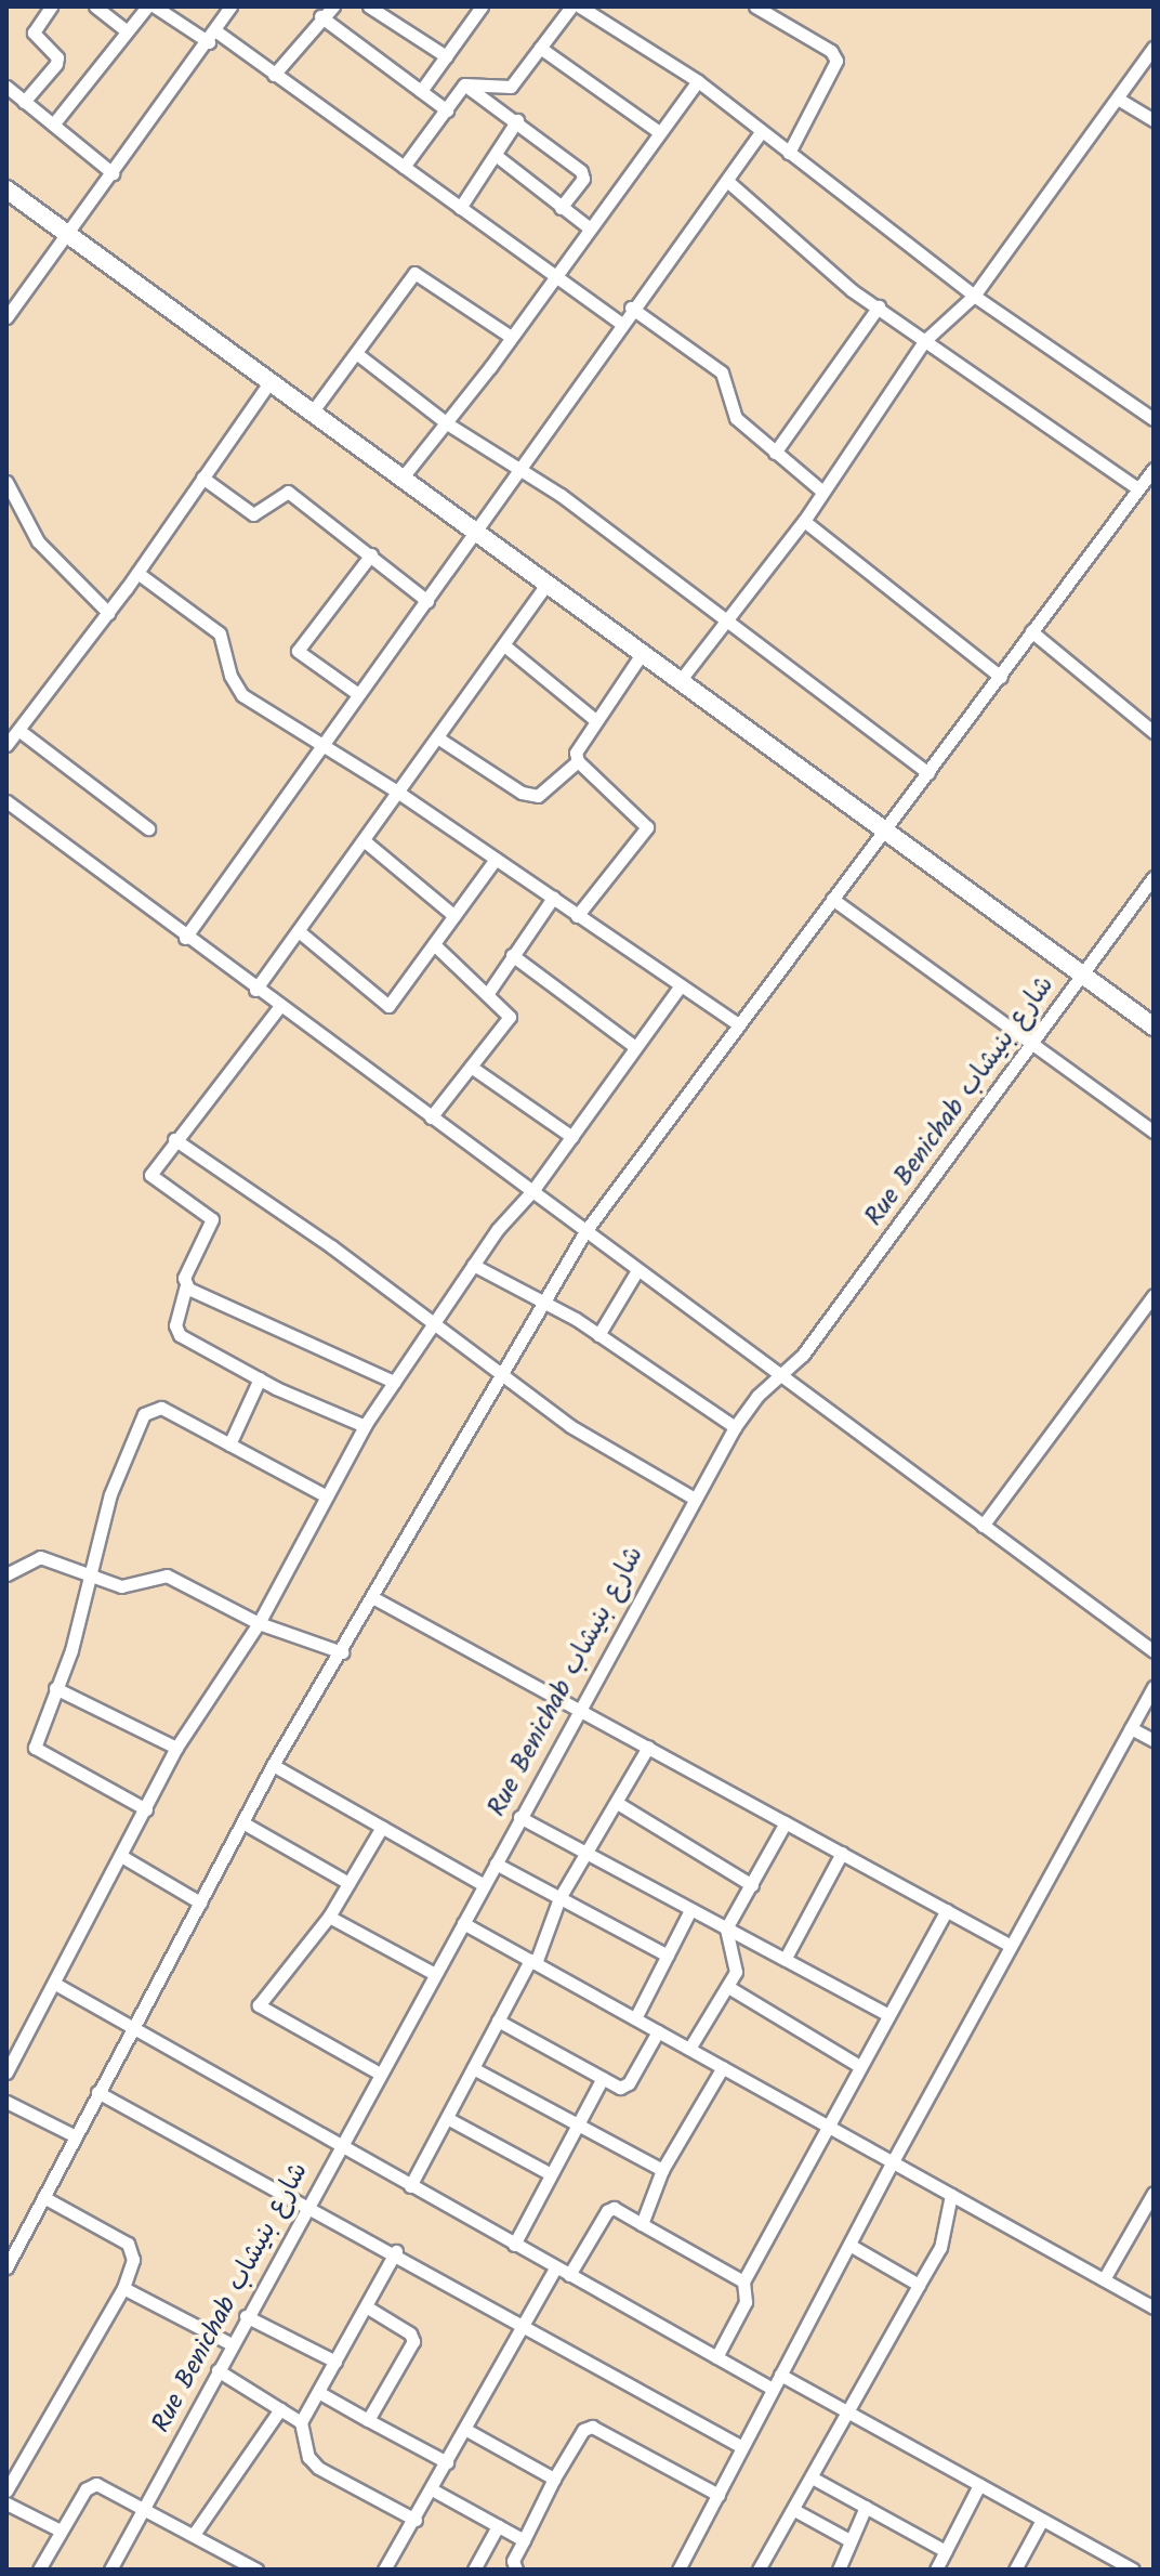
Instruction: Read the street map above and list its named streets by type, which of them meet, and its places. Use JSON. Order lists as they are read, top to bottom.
{
  "streets": {
    "street": ["Rue Benichab شارع بنيشاب"]
  }
}
